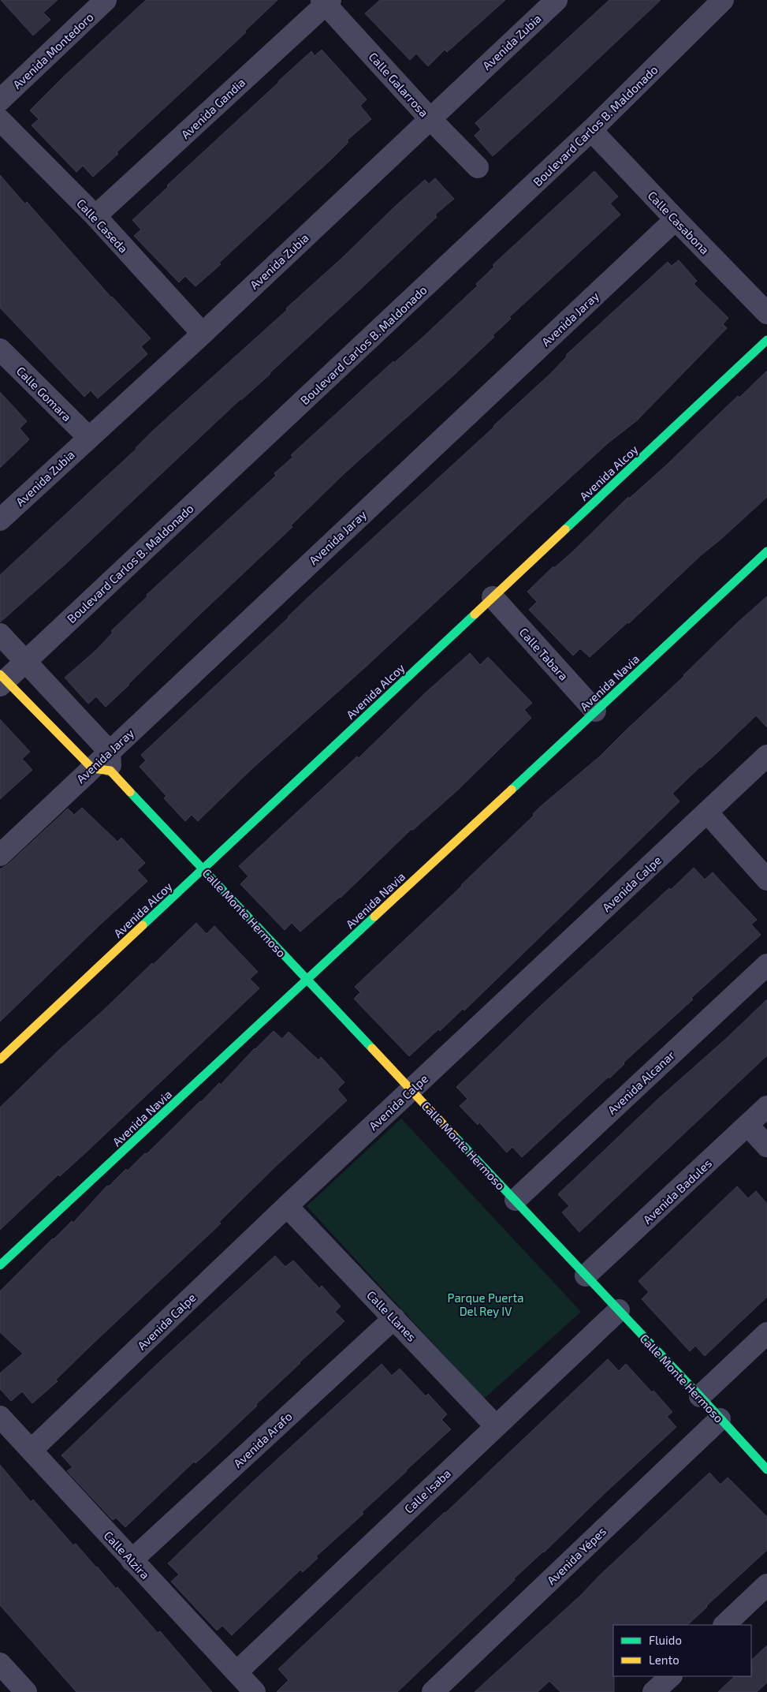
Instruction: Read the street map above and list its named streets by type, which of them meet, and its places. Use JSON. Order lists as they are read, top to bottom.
{
  "streets": {
    "street": [
      "Avenida Zubia",
      "Avenida Montedoro",
      "Calle Galarrosa",
      "Avenida Gandia",
      "Boulevard Carlos B. Maldonado",
      "Calle Casabona",
      "Calle Caseda",
      "Avenida Jaray",
      "Calle Gomara",
      "Avenida Alcoy",
      "Calle Tabara",
      "Avenida Navia",
      "Avenida Calpe",
      "Calle Monte Hermoso",
      "Avenida Alcanar",
      "Avenida Badules",
      "Calle Llanes",
      "Avenida Arafo",
      "Calle Isaba",
      "Calle Alzira",
      "Avenida Yépes"
    ]
  },
  "crossings": [
    ["Avenida Zubia", "Calle Galarrosa"],
    ["Avenida Zubia", "Calle Caseda"],
    ["Avenida Zubia", "Calle Gomara"],
    ["Calle Galarrosa", "Avenida Gandia"],
    ["Avenida Gandia", "Calle Caseda"],
    ["Boulevard Carlos B. Maldonado", "Calle Casabona"],
    ["Boulevard Carlos B. Maldonado", "Calle Monte Hermoso"],
    ["Calle Casabona", "Avenida Jaray"],
    ["Avenida Jaray", "Calle Monte Hermoso"],
    ["Avenida Alcoy", "Calle Tabara"],
    ["Avenida Alcoy", "Calle Monte Hermoso"],
    ["Calle Tabara", "Avenida Navia"],
    ["Avenida Navia", "Calle Monte Hermoso"],
    ["Avenida Calpe", "Calle Monte Hermoso"],
    ["Avenida Calpe", "Calle Llanes"],
    ["Avenida Calpe", "Calle Alzira"],
    ["Calle Monte Hermoso", "Avenida Alcanar"],
    ["Calle Monte Hermoso", "Avenida Badules"],
    ["Calle Monte Hermoso", "Calle Isaba"],
    ["Calle Monte Hermoso", "Avenida Yépes"],
    ["Calle Llanes", "Avenida Arafo"],
    ["Calle Llanes", "Calle Isaba"],
    ["Avenida Arafo", "Calle Alzira"],
    ["Calle Isaba", "Calle Alzira"]
  ],
  "parks": ["Parque Puerta Del Rey IV"],
  "legend": ["Fluido", "Lento"]
}
